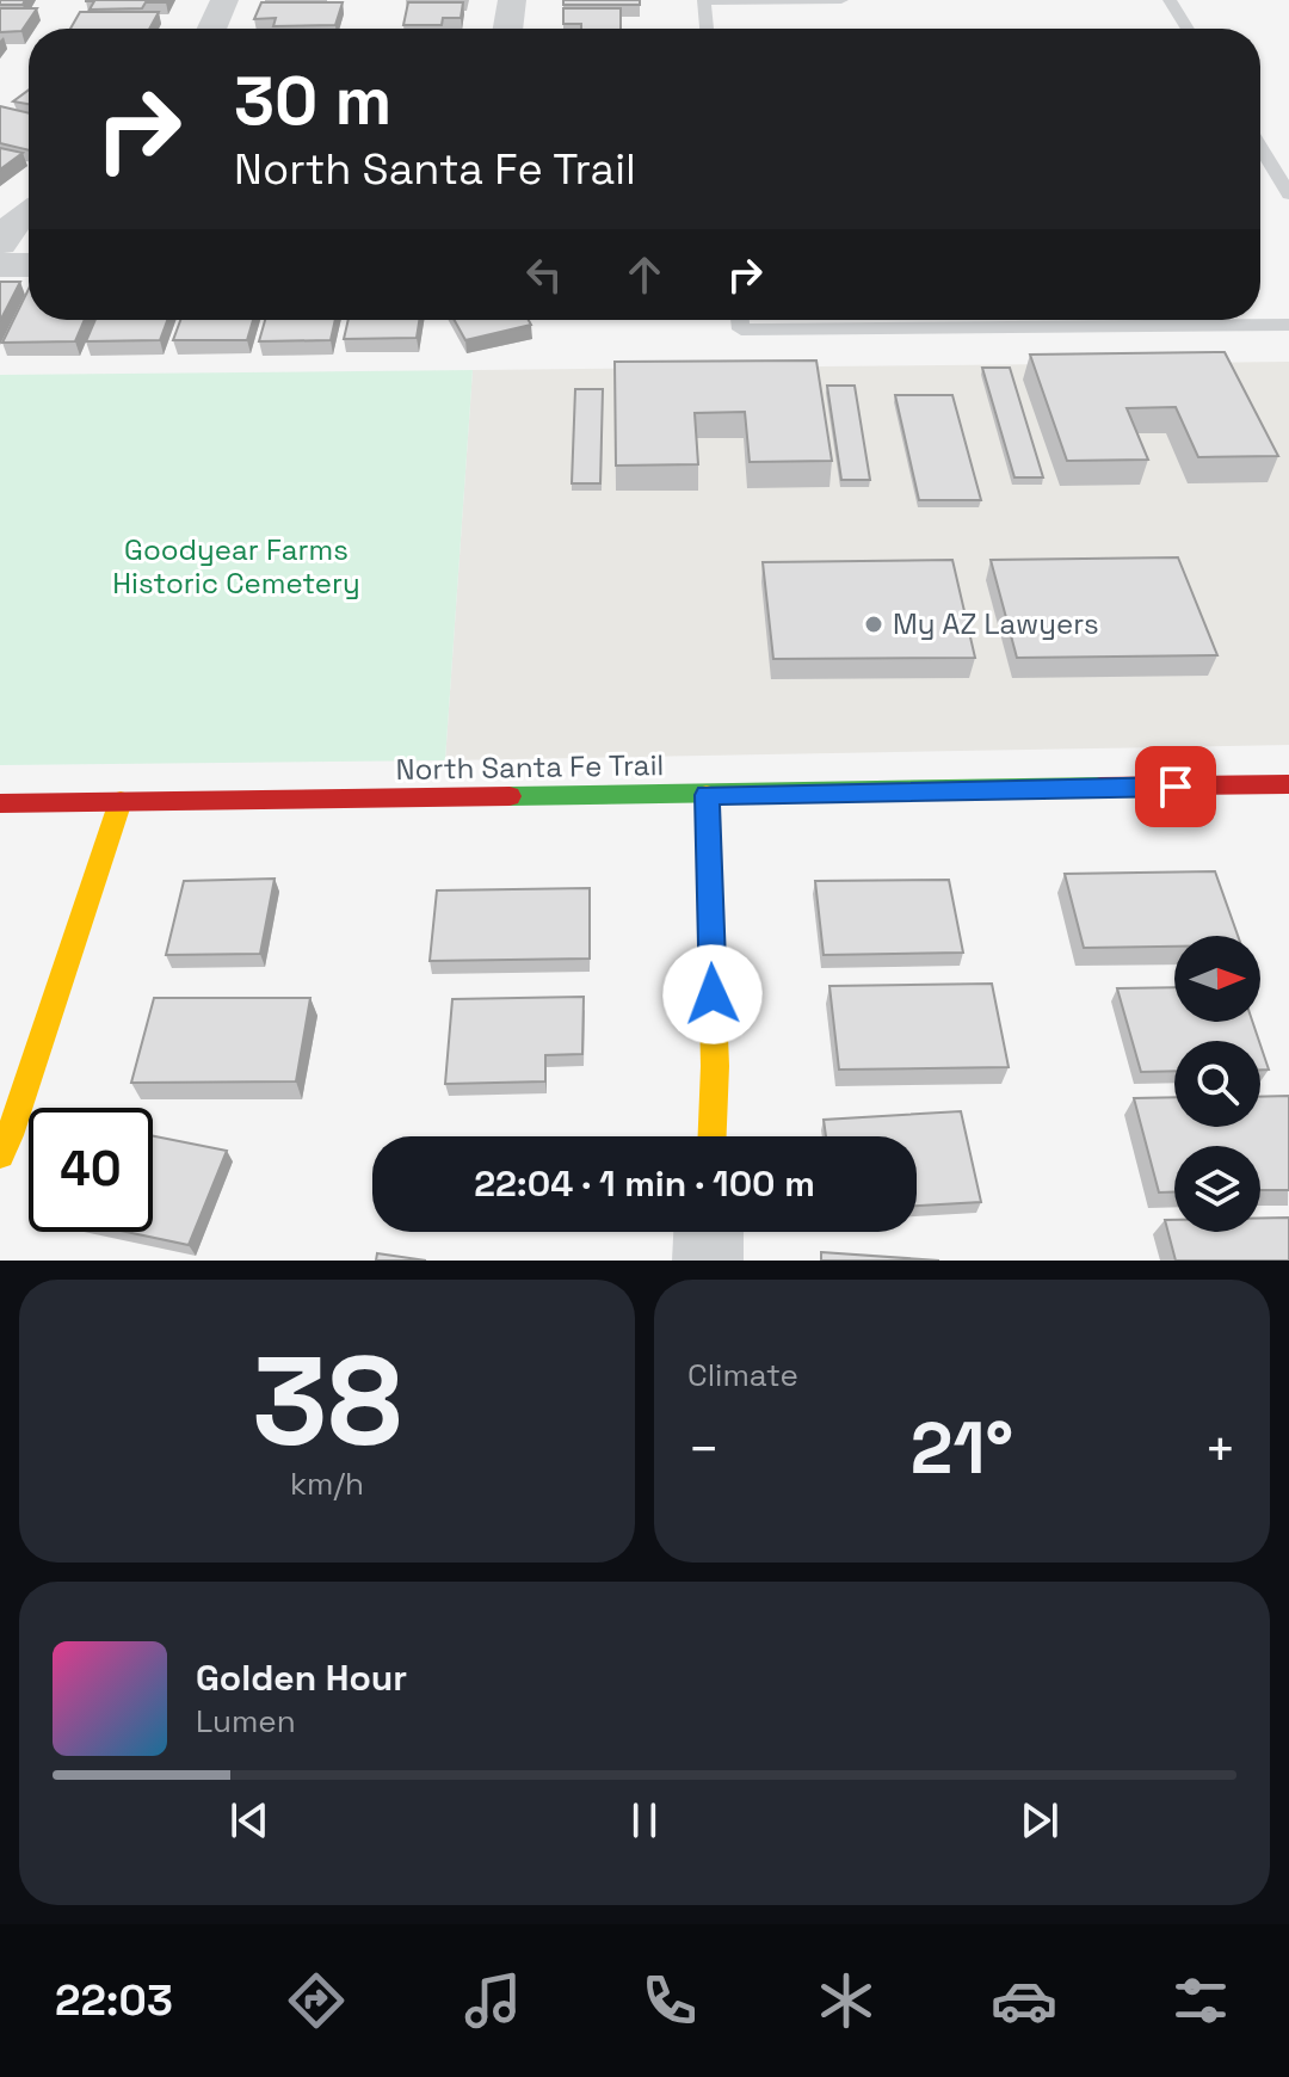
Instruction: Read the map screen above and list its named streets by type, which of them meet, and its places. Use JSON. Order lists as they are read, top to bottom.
{
  "streets": {
    "street": ["North Santa Fe Trail"]
  },
  "parks": ["Goodyear Farms Historic Cemetery"],
  "places": ["My AZ Lawyers"],
  "north": "right",
  "page": {
    "turn": ["30 m", "North Santa Fe Trail"],
    "limit": "40",
    "trip": "22:04 · 1 min · 100 m",
    "tile": [
      ["38", "km/h"],
      "Climate"
    ],
    "heat": ["−", "21°", "+"],
    "song": ["Golden Hour", "Lumen"],
    "tabs": "22:03"
  }
}
